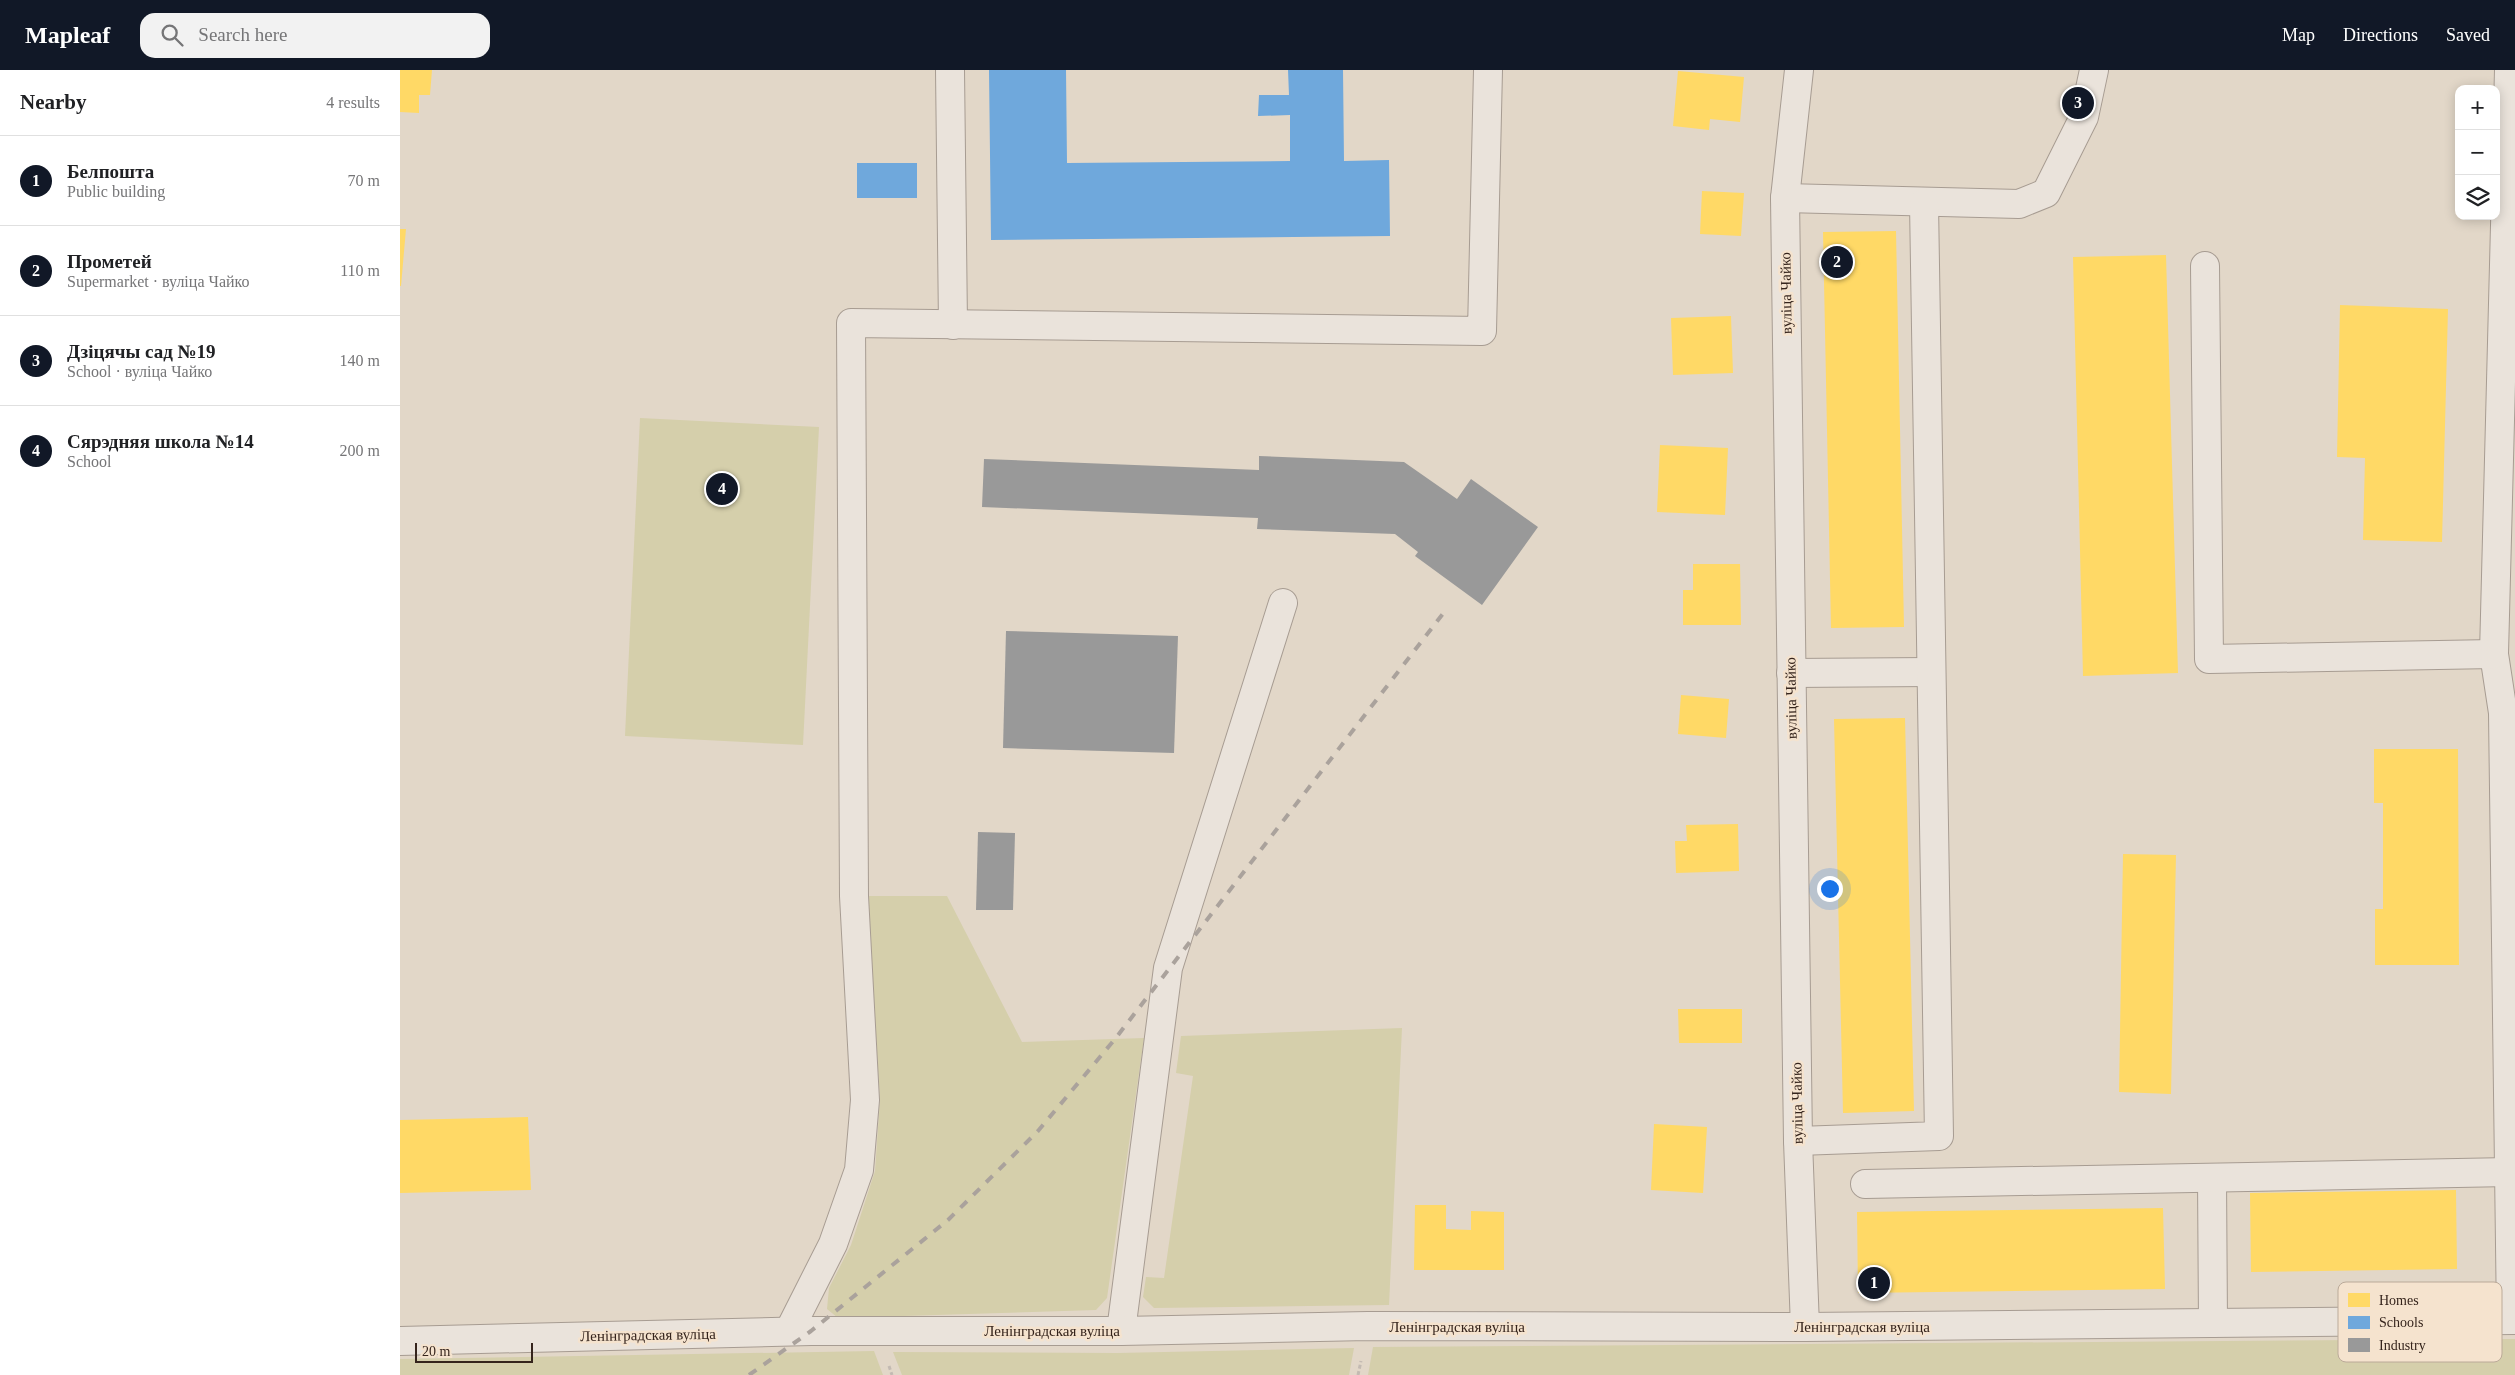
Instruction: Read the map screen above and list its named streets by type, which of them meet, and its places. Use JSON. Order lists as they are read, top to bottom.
{
  "streets": {
    "street": ["вуліца Чайко", "Ленінградская вуліца"]
  },
  "crossings": [
    ["вуліца Чайко", "Ленінградская вуліца"]
  ],
  "legend": ["Homes", "Schools", "Industry"],
  "scale_bar": "20 m",
  "page": {
    "header": "Mapleaf",
    "search": "Search here",
    "nav": ["Map", "Directions", "Saved"],
    "heading": ["Nearby", "4 results"],
    "map_buttons": ["+", "−"],
    "pins": [
      "3",
      "2",
      "4",
      "1"
    ],
    "list": [
      {
        "mark": "1",
        "name": "Белпошта",
        "note": "Public building",
        "value": "70 m"
      },
      {
        "mark": "2",
        "name": "Прометей",
        "note": "Supermarket · вуліца Чайко",
        "value": "110 m"
      },
      {
        "mark": "3",
        "name": "Дзіцячы сад №19",
        "note": "School · вуліца Чайко",
        "value": "140 m"
      },
      {
        "mark": "4",
        "name": "Сярэдняя школа №14",
        "note": "School",
        "value": "200 m"
      }
    ],
    "scale": "20 m"
  }
}
